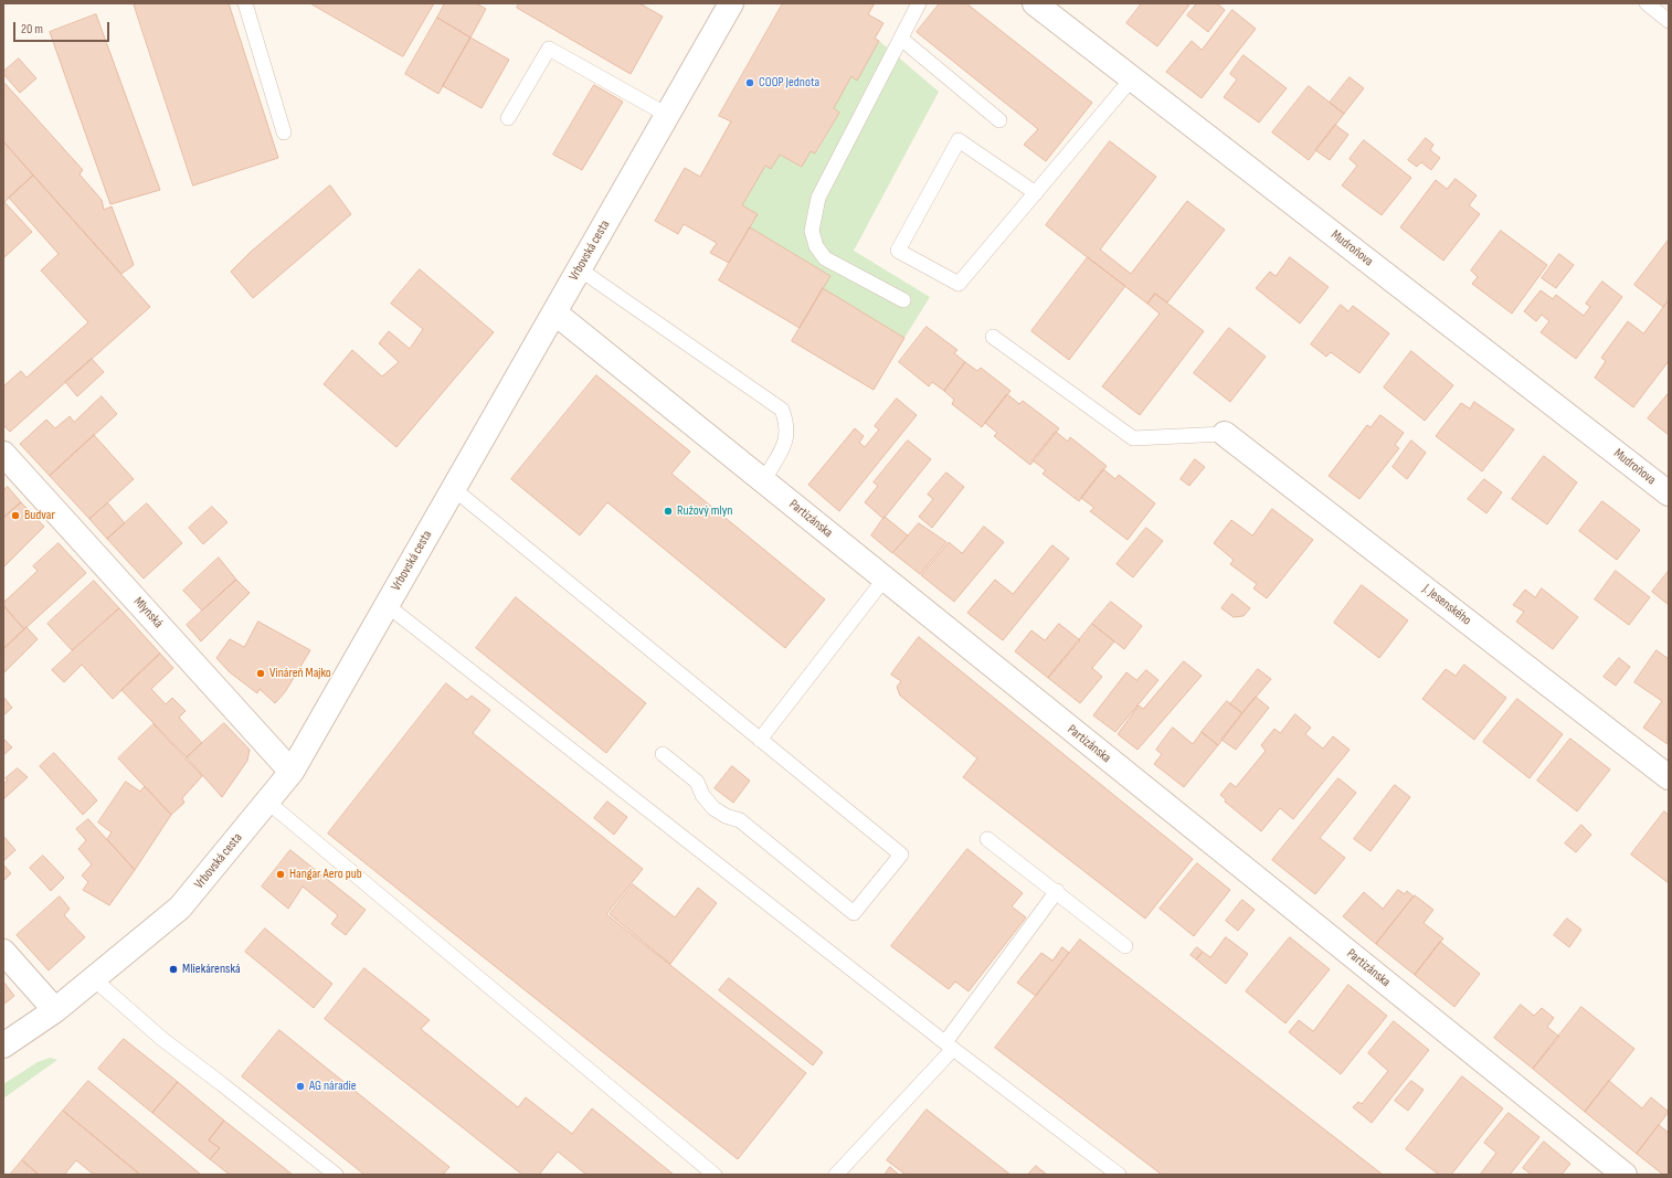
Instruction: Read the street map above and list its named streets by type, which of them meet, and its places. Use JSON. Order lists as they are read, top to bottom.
{
  "streets": {
    "street": [
      "Mudroňova",
      "Vrbovská cesta",
      "Partizánska",
      "J. Jesenského",
      "Mlynská"
    ]
  },
  "crossings": [
    ["Vrbovská cesta", "Partizánska"],
    ["Vrbovská cesta", "Mlynská"]
  ],
  "places": [
    "COOP Jednota",
    "Ružový mlyn",
    "Budvar",
    "Vináreň Majko",
    "Hangar Aero pub",
    "Mliekárenská",
    "AG náradie"
  ],
  "scale_bar": "20 m"
}
